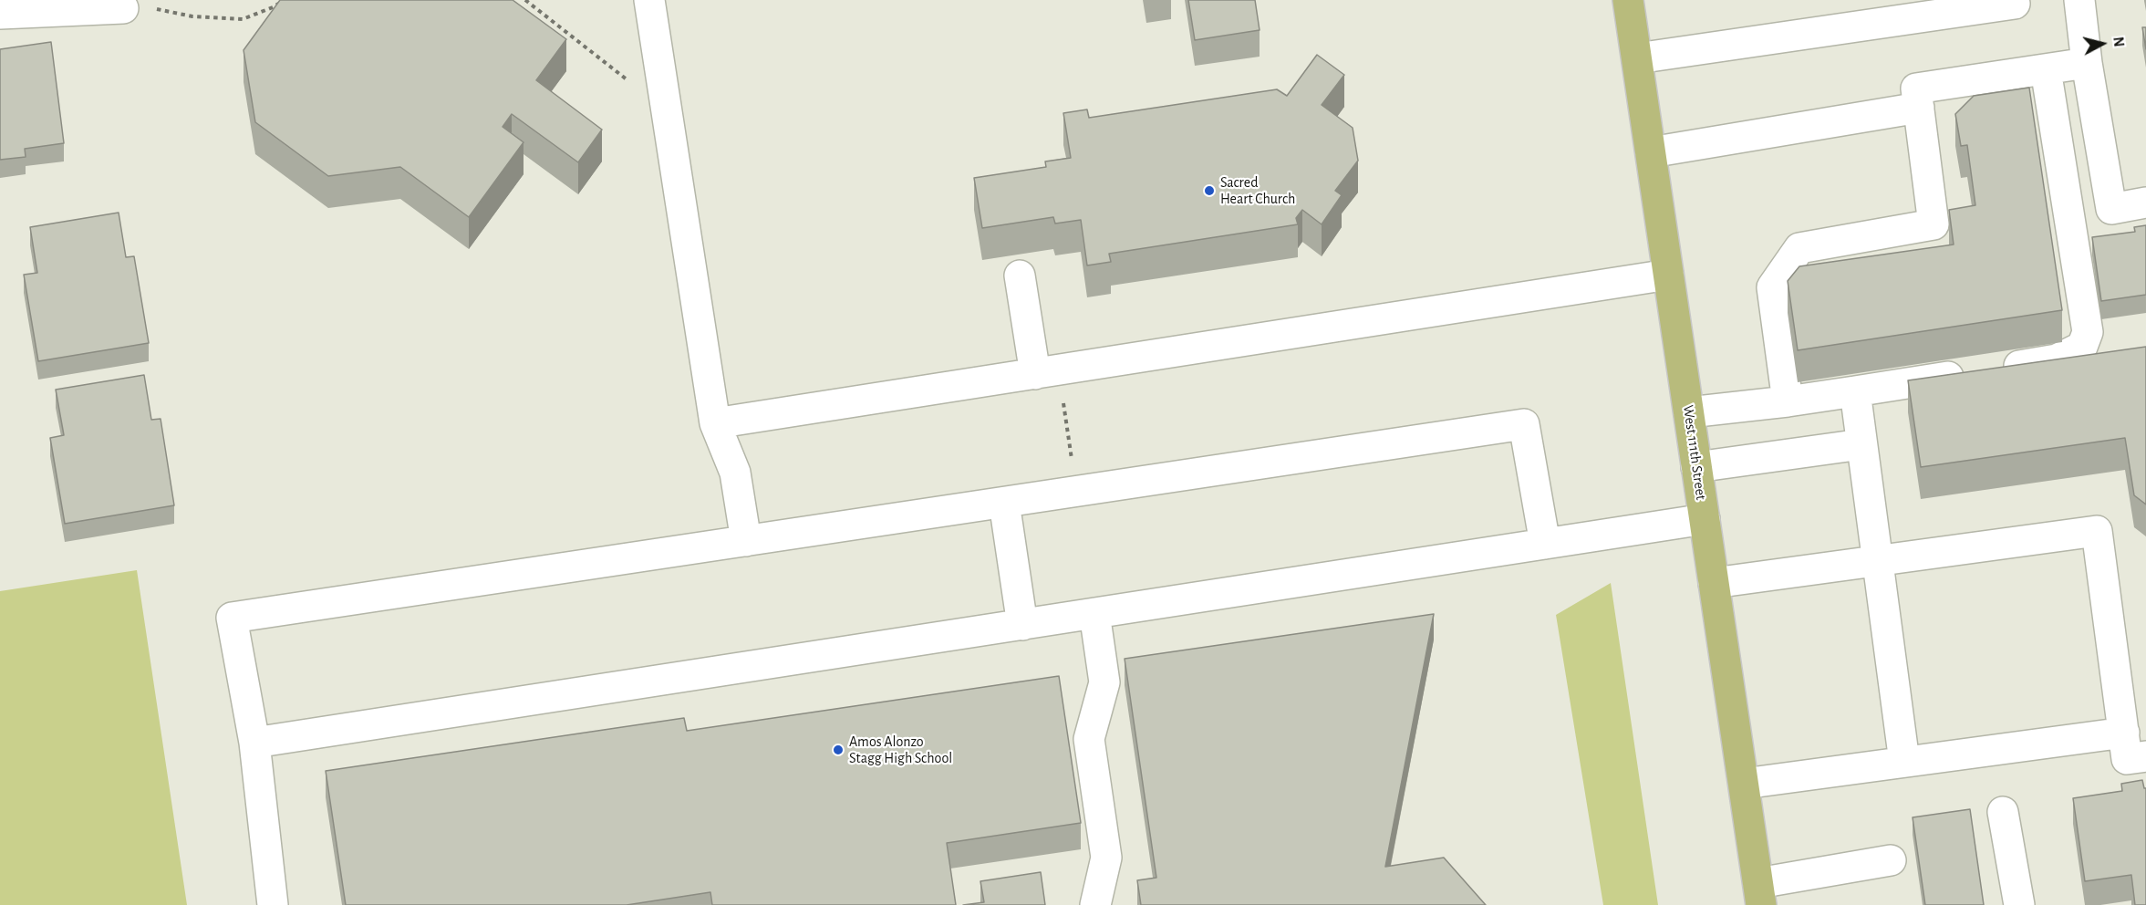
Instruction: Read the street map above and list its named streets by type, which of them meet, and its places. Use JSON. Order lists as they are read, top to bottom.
{
  "streets": {
    "main road": ["West 111th Street"]
  },
  "places": ["Sacred Heart Church", "Amos Alonzo Stagg High School"],
  "north": "right"
}
